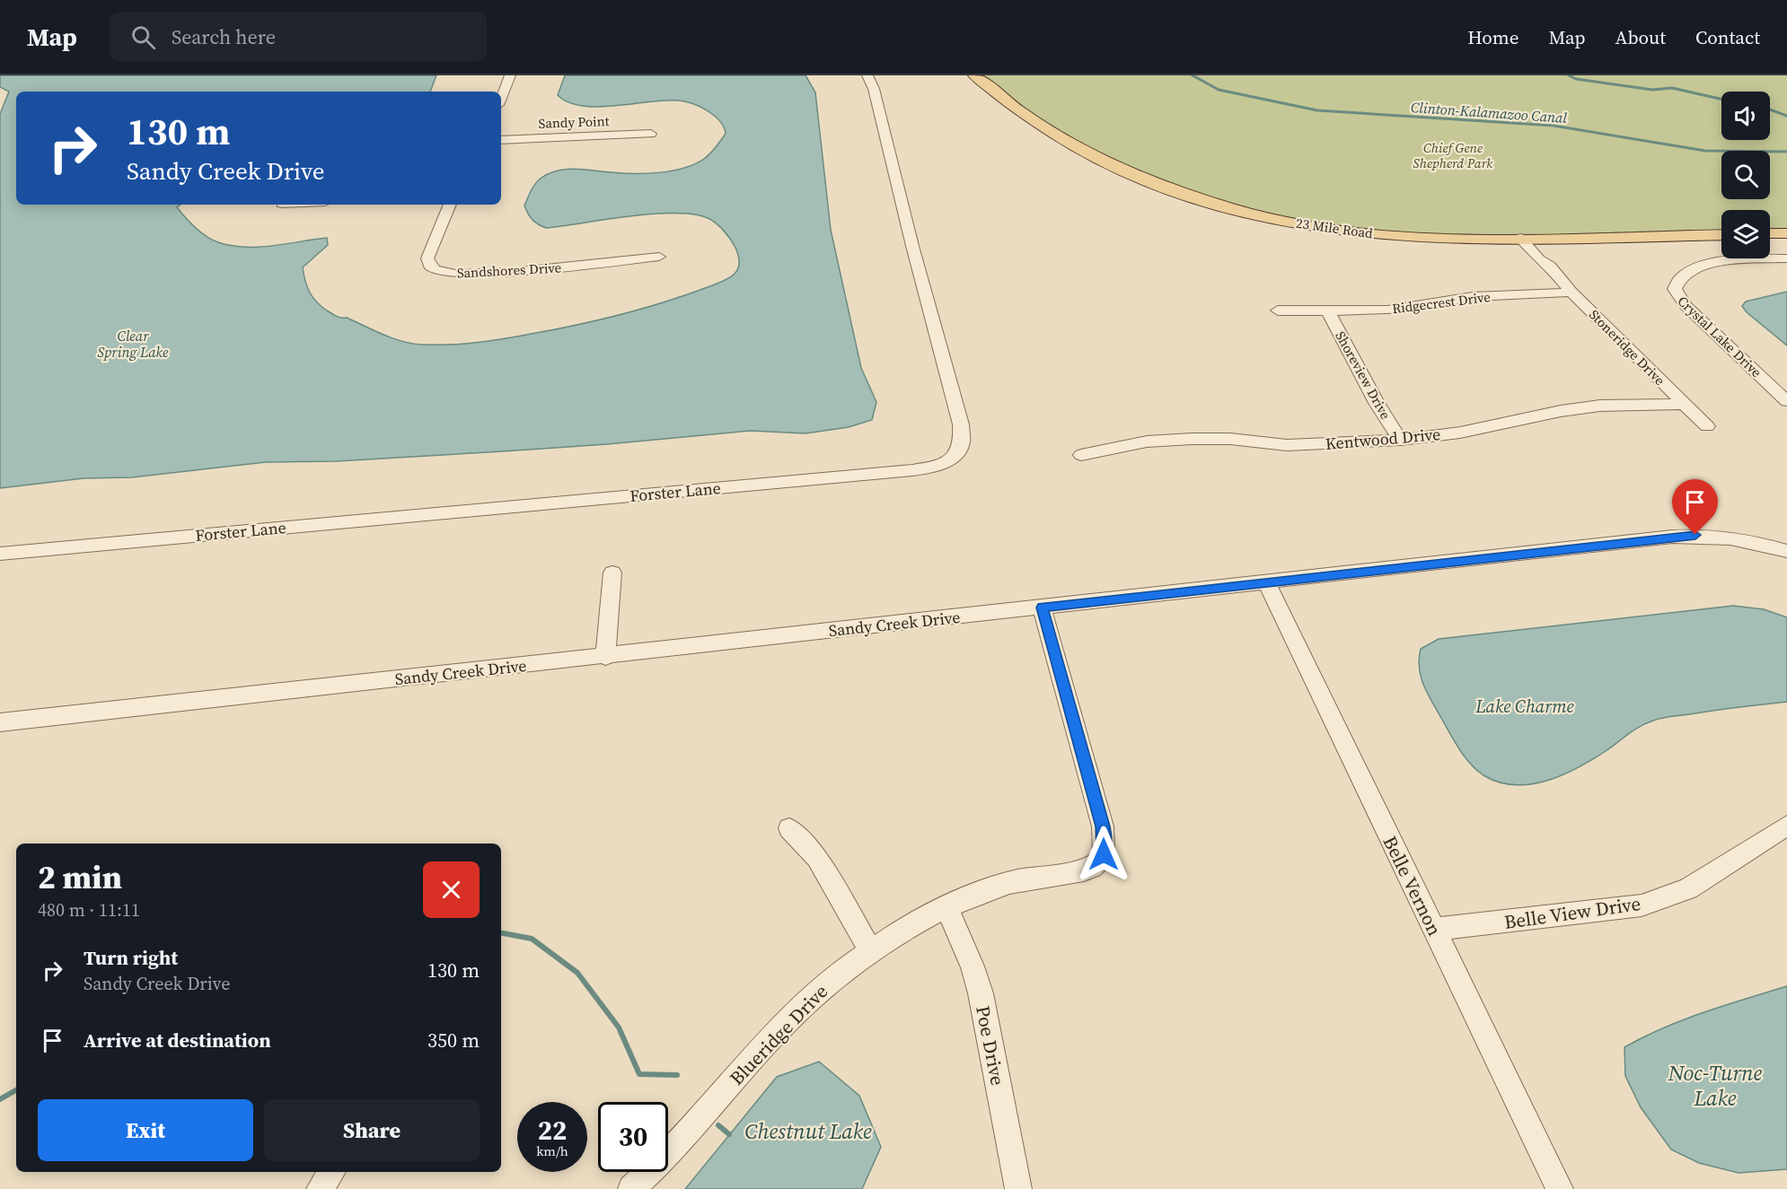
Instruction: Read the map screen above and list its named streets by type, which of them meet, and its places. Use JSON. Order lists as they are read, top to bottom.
{
  "streets": {
    "main road": ["23 Mile Road"],
    "street": [
      "Sandy Point",
      "Sandshores Drive",
      "Ridgecrest Drive",
      "Crystal Lake Drive",
      "Stoneridge Drive",
      "Shoreview Drive",
      "Kentwood Drive",
      "Forster Lane",
      "Sandy Creek Drive",
      "Belle Vernon",
      "Belle View Drive",
      "Blueridge Drive",
      "Poe Drive"
    ]
  },
  "crossings": [
    ["23 Mile Road", "Stoneridge Drive"],
    ["Ridgecrest Drive", "Stoneridge Drive"],
    ["Ridgecrest Drive", "Shoreview Drive"],
    ["Stoneridge Drive", "Kentwood Drive"],
    ["Shoreview Drive", "Kentwood Drive"],
    ["Sandy Creek Drive", "Belle Vernon"],
    ["Sandy Creek Drive", "Blueridge Drive"],
    ["Belle Vernon", "Belle View Drive"],
    ["Blueridge Drive", "Poe Drive"]
  ],
  "water": [
    "Clinton-Kalamazoo Canal",
    "Clear Spring Lake",
    "Lake Charme",
    "Noc-Turne Lake",
    "Chestnut Lake"
  ],
  "parks": ["Chief Gene Shepherd Park"],
  "page": {
    "header": "Map",
    "search": "Search here",
    "nav": [
      "Home",
      "Map",
      "About",
      "Contact"
    ],
    "turn": ["130 m", "Sandy Creek Drive"],
    "heading": ["2 min", "480 m · 11:11"],
    "list": [
      {
        "name": "Turn right",
        "note": "Sandy Creek Drive",
        "value": "130 m"
      },
      {
        "name": "Arrive at destination",
        "value": "350 m"
      }
    ],
    "buttons": ["Exit", "Share"],
    "speed": "22 km/h",
    "limit": "30"
  }
}
